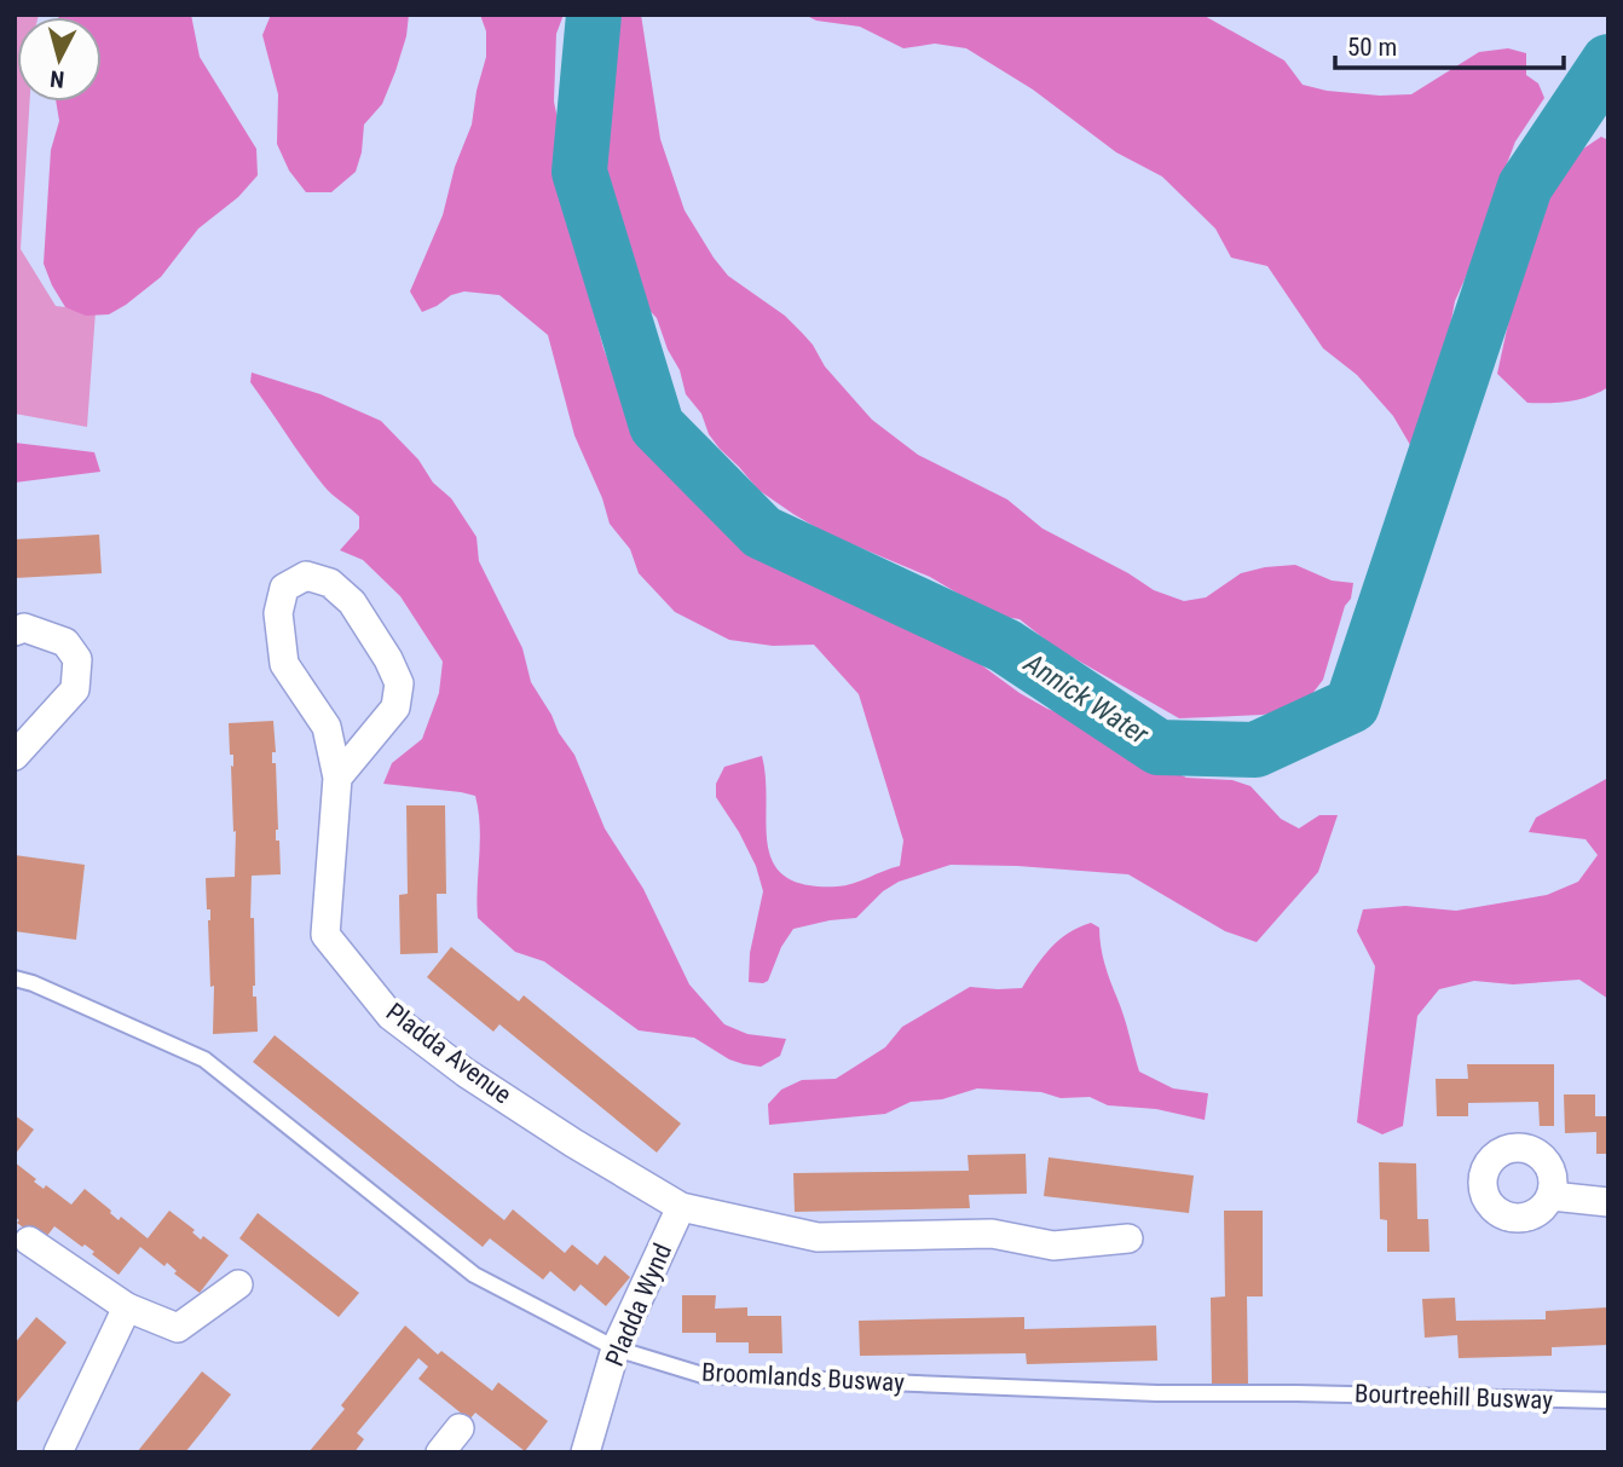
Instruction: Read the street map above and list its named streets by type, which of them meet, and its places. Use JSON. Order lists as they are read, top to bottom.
{
  "streets": {
    "street": ["Pladda Avenue", "Pladda Wynd"],
    "lane": ["Broomlands Busway", "Bourtreehill Busway"]
  },
  "crossings": [
    ["Pladda Avenue", "Pladda Wynd"],
    ["Pladda Wynd", "Broomlands Busway"],
    ["Broomlands Busway", "Bourtreehill Busway"]
  ],
  "water": ["Annick Water"],
  "scale_bar": "50 m",
  "north": "bottom"
}
